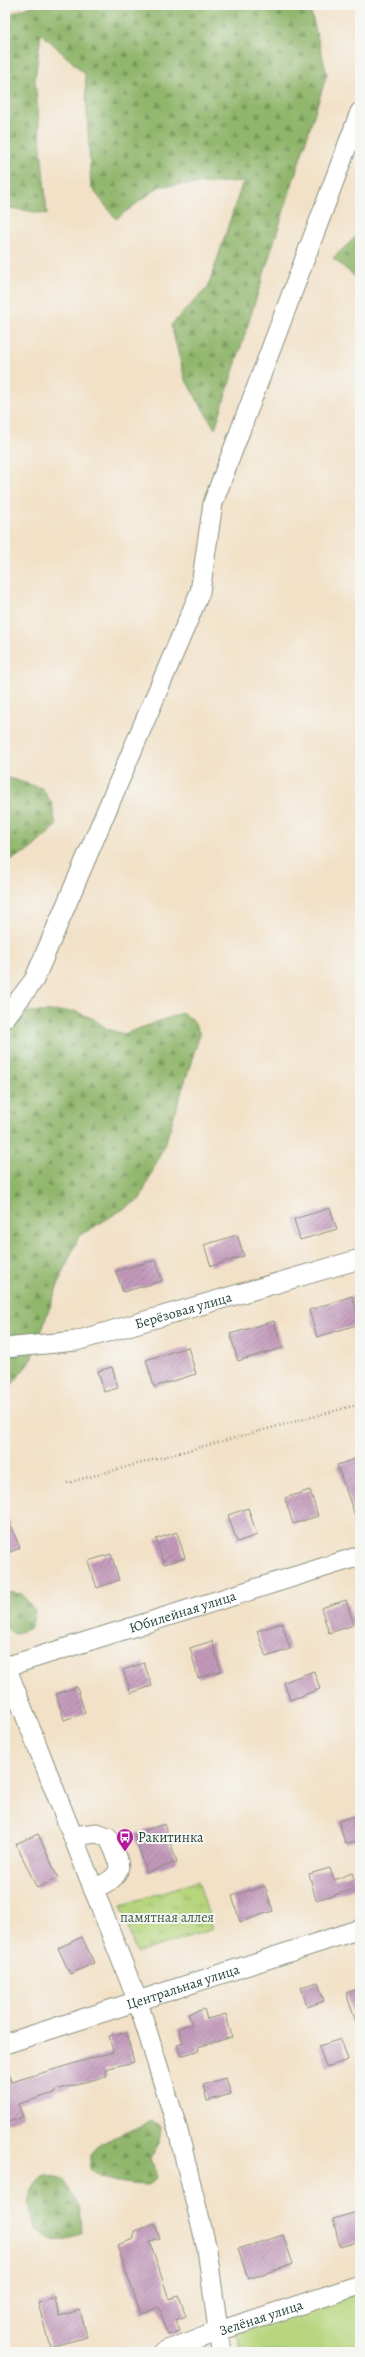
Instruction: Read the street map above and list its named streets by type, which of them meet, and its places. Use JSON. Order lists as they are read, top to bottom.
{
  "streets": {
    "street": [
      "Берёзовая улица",
      "Юбилейная улица",
      "Центральная улица",
      "Зелёная улица"
    ]
  },
  "parks": ["памятная аллея"],
  "places": {
    "bus stop": ["Ракитинка"]
  }
}
